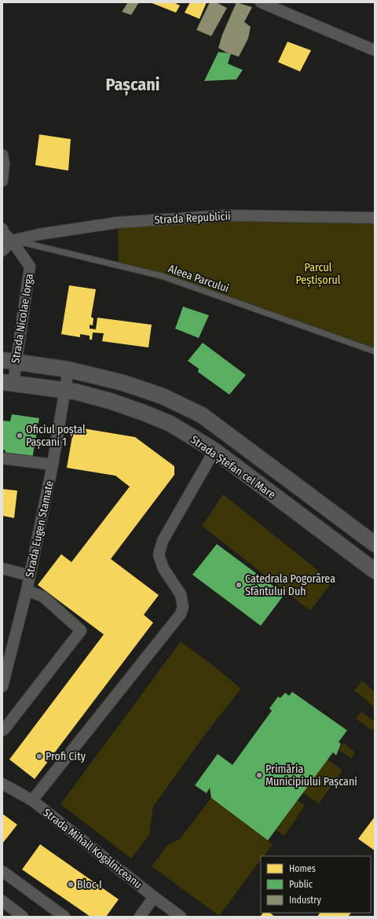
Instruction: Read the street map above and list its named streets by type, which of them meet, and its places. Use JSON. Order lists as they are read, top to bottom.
{
  "streets": {
    "main road": ["Strada Ștefan cel Mare"],
    "street": [
      "Strada Republicii",
      "Strada Nicolae Iorga",
      "Strada Eugen Stamate",
      "Strada Mihail Kogălniceanu"
    ],
    "lane": ["Aleea Parcului"]
  },
  "crossings": [
    ["Strada Republicii", "Aleea Parcului"],
    ["Strada Republicii", "Strada Nicolae Iorga"],
    ["Aleea Parcului", "Strada Nicolae Iorga"],
    ["Strada Nicolae Iorga", "Strada Ștefan cel Mare"],
    ["Strada Ștefan cel Mare", "Strada Eugen Stamate"]
  ],
  "districts": ["Pașcani"],
  "parks": ["Parcul Peștișorul"],
  "places": [
    "Oficiul poștal Pașcani 1",
    "Catedrala Pogorârea Sfântului Duh",
    "Profi City",
    "Primăria Municipiului Pașcani",
    "Bloc I"
  ],
  "legend": ["Homes", "Public", "Industry"]
}
